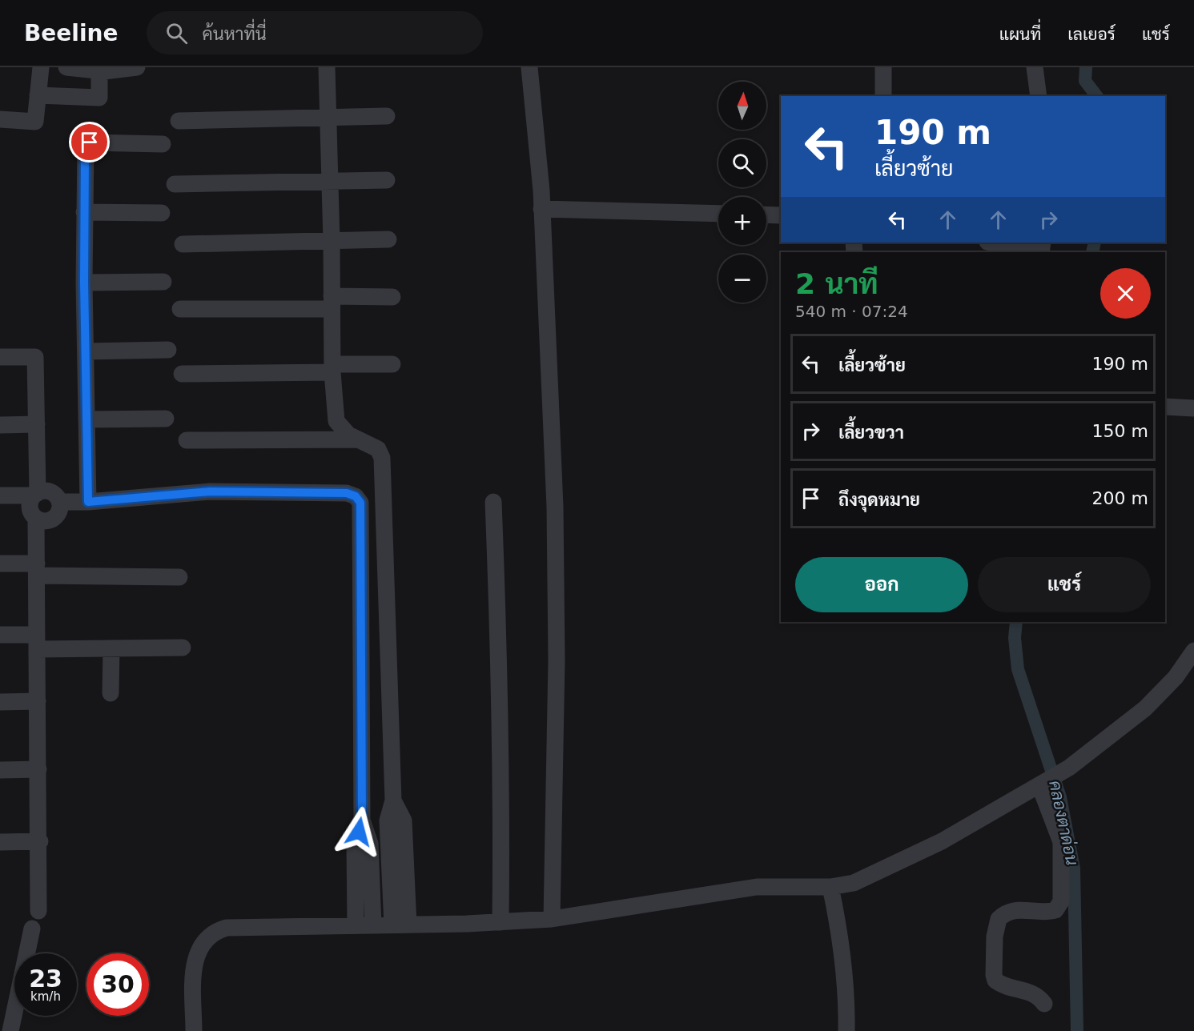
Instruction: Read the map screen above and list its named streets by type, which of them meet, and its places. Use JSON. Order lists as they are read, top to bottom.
{
  "water": ["คลองตาด่อน"],
  "north": "top",
  "page": {
    "header": "Beeline",
    "search": "ค้นหาที่นี่",
    "nav": ["แผนที่", "เลเยอร์", "แชร์"],
    "map_buttons": ["+", "−"],
    "turn": ["190 m", "เลี้ยวซ้าย"],
    "heading": ["2 นาที", "540 m · 07:24"],
    "list": [
      {
        "name": "เลี้ยวซ้าย",
        "value": "190 m"
      },
      {
        "name": "เลี้ยวขวา",
        "value": "150 m"
      },
      {
        "name": "ถึงจุดหมาย",
        "value": "200 m"
      }
    ],
    "buttons": ["ออก", "แชร์"],
    "speed": "23 km/h",
    "limit": "30"
  }
}
